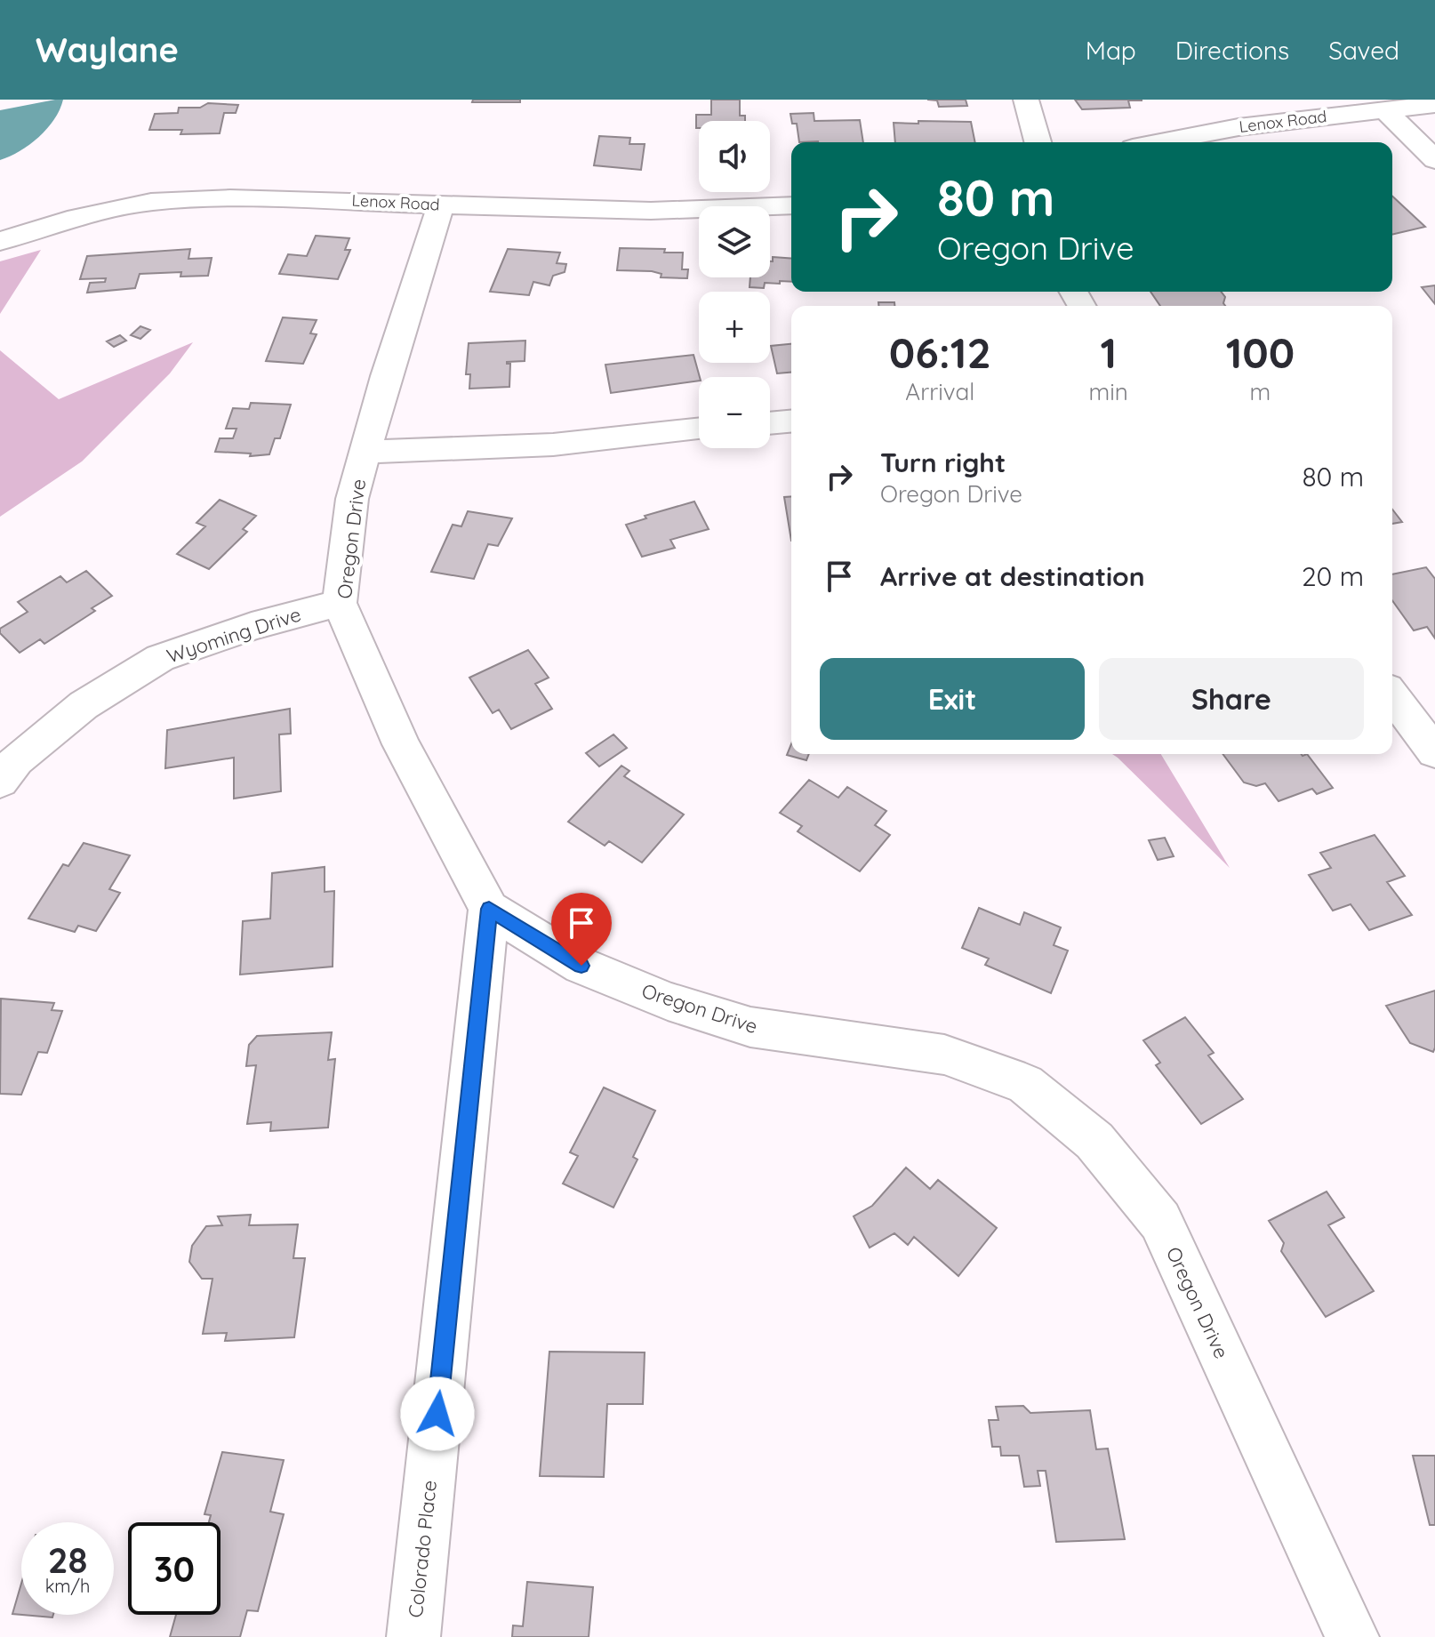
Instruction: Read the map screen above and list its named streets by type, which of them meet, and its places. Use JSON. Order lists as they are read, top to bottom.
{
  "streets": {
    "street": [
      "Lenox Road",
      "Oregon Drive",
      "Wyoming Drive",
      "Colorado Place"
    ]
  },
  "crossings": [
    ["Lenox Road", "Oregon Drive"],
    ["Oregon Drive", "Wyoming Drive"],
    ["Oregon Drive", "Colorado Place"]
  ],
  "page": {
    "header": "Waylane",
    "nav": ["Map", "Directions", "Saved"],
    "map_buttons": ["+", "−"],
    "turn": ["80 m", "Oregon Drive"],
    "eta": [
      "06:12",
      "Arrival",
      "1",
      "min",
      "100",
      "m"
    ],
    "list": [
      {
        "name": "Turn right",
        "note": "Oregon Drive",
        "value": "80 m"
      },
      {
        "name": "Arrive at destination",
        "value": "20 m"
      }
    ],
    "buttons": ["Exit", "Share"],
    "speed": "28 km/h",
    "limit": "30"
  }
}
